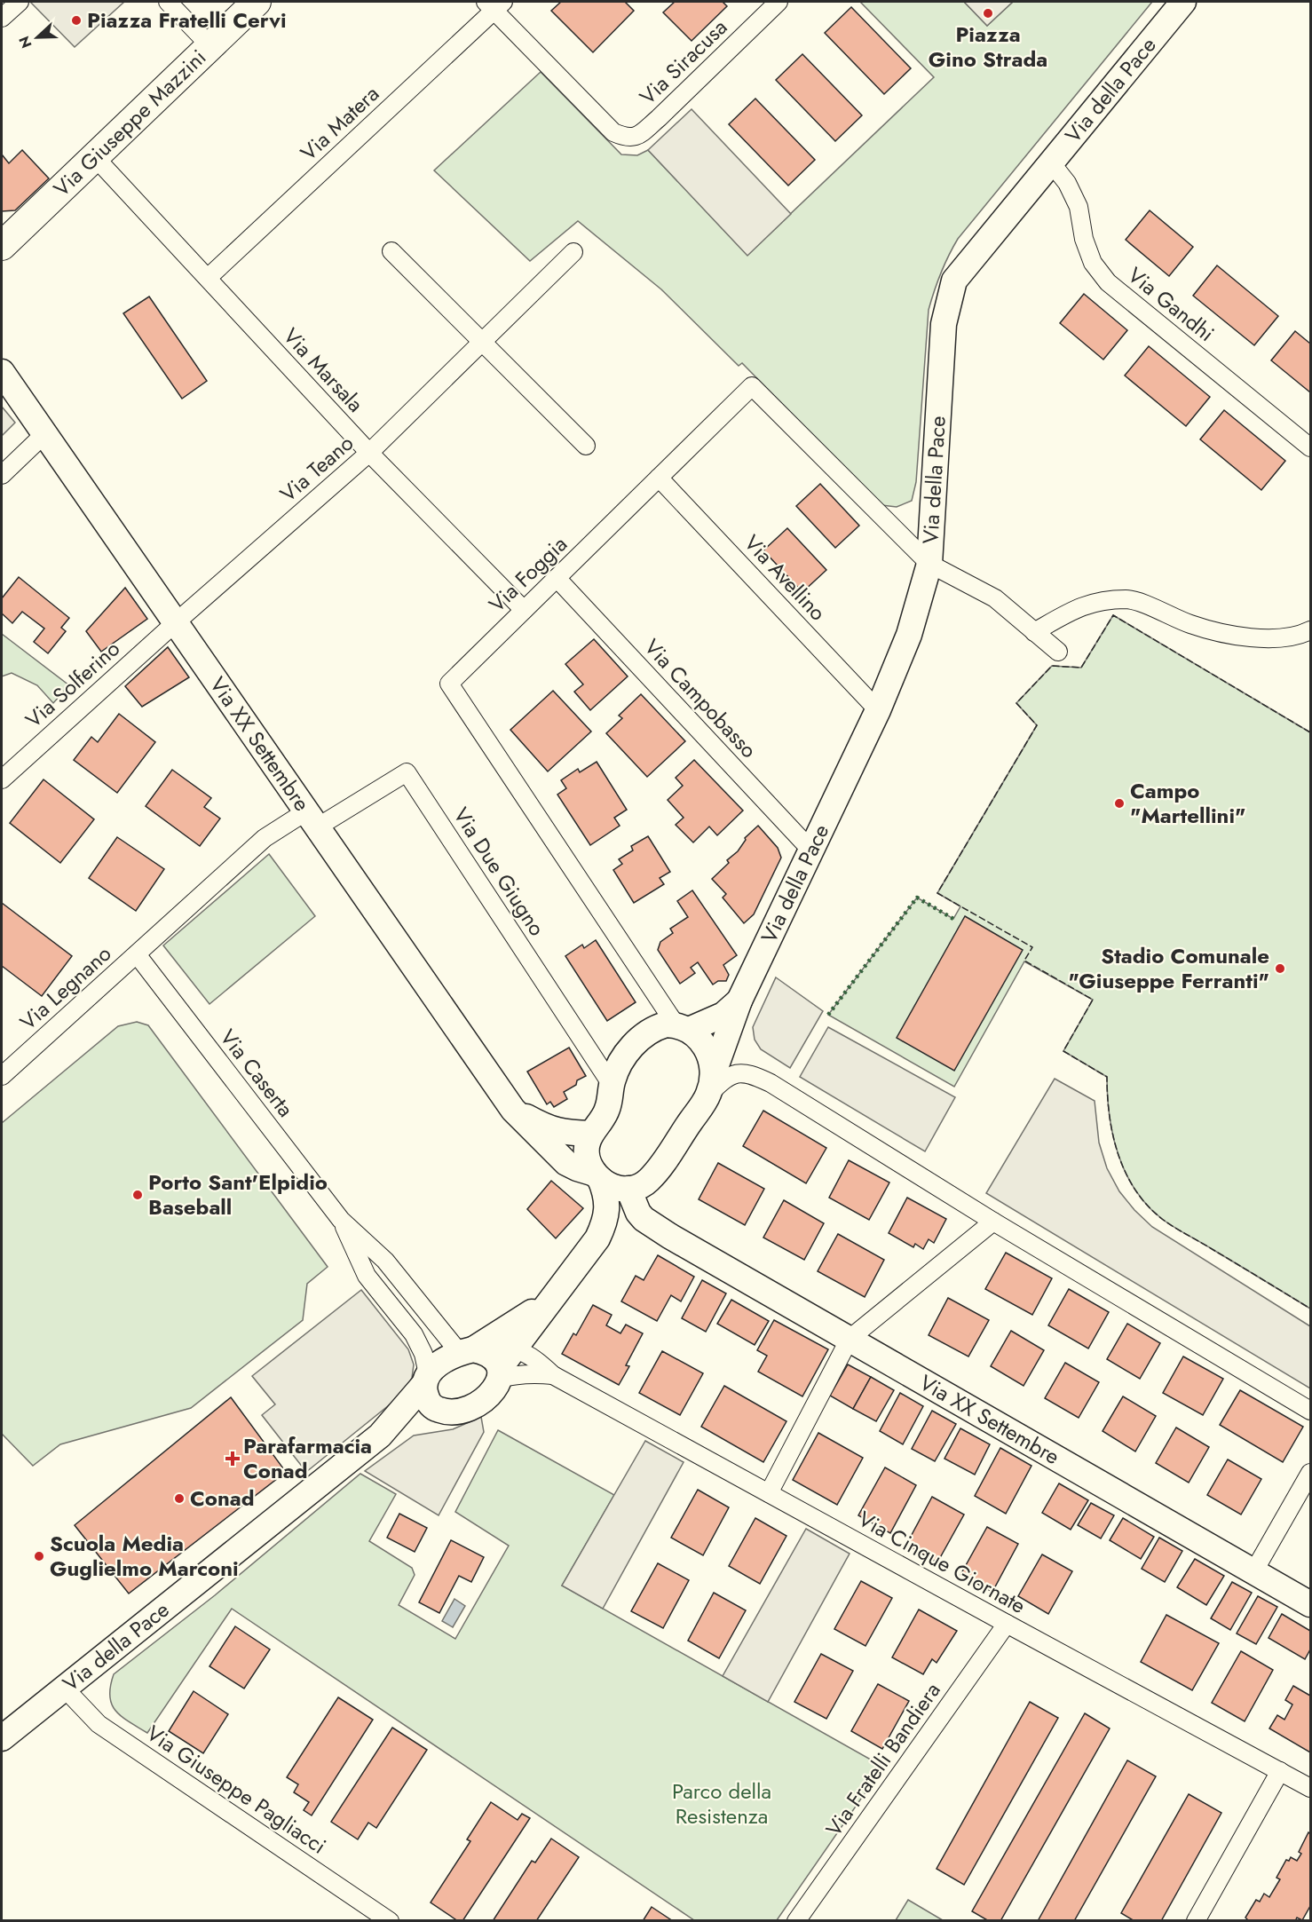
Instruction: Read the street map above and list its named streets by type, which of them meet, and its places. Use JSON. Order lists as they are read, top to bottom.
{
  "streets": {
    "main road": ["Via Giuseppe Mazzini"],
    "street": [
      "Via Siracusa",
      "Via della Pace",
      "Via Matera",
      "Via Gandhi",
      "Via Marsala",
      "Via Teano",
      "Via Foggia",
      "Via Avellino",
      "Via Solferino",
      "Via Campobasso",
      "Via XX Settembre",
      "Via Due Giugno",
      "Via Legnano",
      "Via Caserta",
      "Via Cinque Giornate",
      "Via Fratelli Bandiera",
      "Via Giuseppe Pagliacci"
    ]
  },
  "crossings": [
    ["Via Siracusa", "Via Matera"],
    ["Via della Pace", "Via Gandhi"],
    ["Via della Pace", "Via Foggia"],
    ["Via della Pace", "Via Avellino"],
    ["Via della Pace", "Via Campobasso"],
    ["Via della Pace", "Via XX Settembre"],
    ["Via della Pace", "Via Due Giugno"],
    ["Via della Pace", "Via Caserta"],
    ["Via della Pace", "Via Cinque Giornate"],
    ["Via della Pace", "Via Giuseppe Pagliacci"],
    ["Via Giuseppe Mazzini", "Via Marsala"],
    ["Via Matera", "Via Marsala"],
    ["Via Marsala", "Via Teano"],
    ["Via Marsala", "Via Foggia"],
    ["Via Teano", "Via Solferino"],
    ["Via Teano", "Via XX Settembre"],
    ["Via Foggia", "Via Avellino"],
    ["Via Foggia", "Via Campobasso"],
    ["Via Solferino", "Via XX Settembre"],
    ["Via XX Settembre", "Via Due Giugno"],
    ["Via XX Settembre", "Via Legnano"],
    ["Via Due Giugno", "Via Legnano"],
    ["Via Legnano", "Via Caserta"],
    ["Via Caserta", "Via Cinque Giornate"],
    ["Via Cinque Giornate", "Via Fratelli Bandiera"]
  ],
  "parks": ["Parco della Resistenza"],
  "places": {
    "other": [
      "Piazza Gino Strada",
      "Piazza Fratelli Cervi",
      "Campo \"Martellini\"",
      "Stadio Comunale \"Giuseppe Ferranti\"",
      "Porto Sant'Elpidio Baseball",
      "Conad",
      "Scuola Media Guglielmo Marconi"
    ],
    "health": ["Parafarmacia Conad"]
  },
  "north": "left"
}
